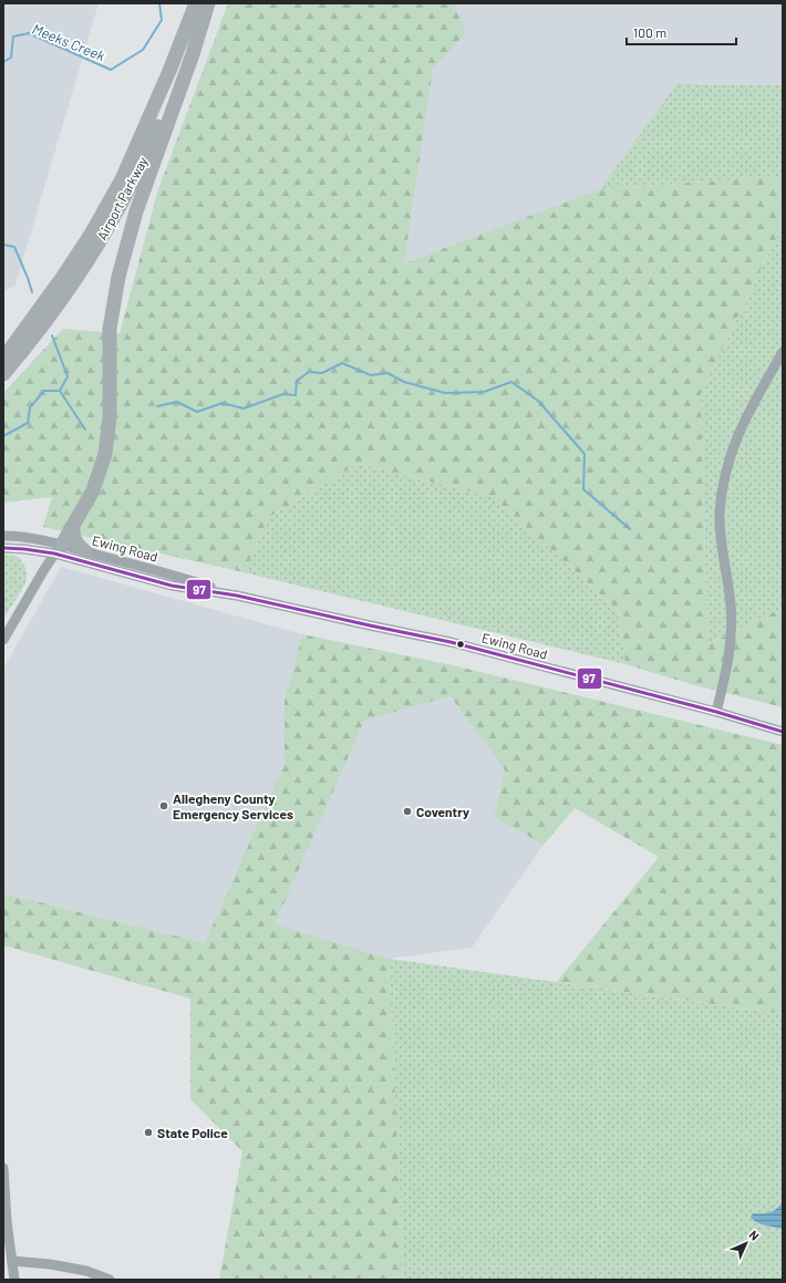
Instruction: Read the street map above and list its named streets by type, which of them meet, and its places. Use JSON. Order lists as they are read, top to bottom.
{
  "streets": {
    "highway": ["Airport Parkway"],
    "street": ["Ewing Road"]
  },
  "water": ["Meeks Creek"],
  "places": ["Allegheny County Emergency Services", "Coventry", "State Police"],
  "lines": ["transit line 97"],
  "scale_bar": "100 m",
  "north": "top right"
}
